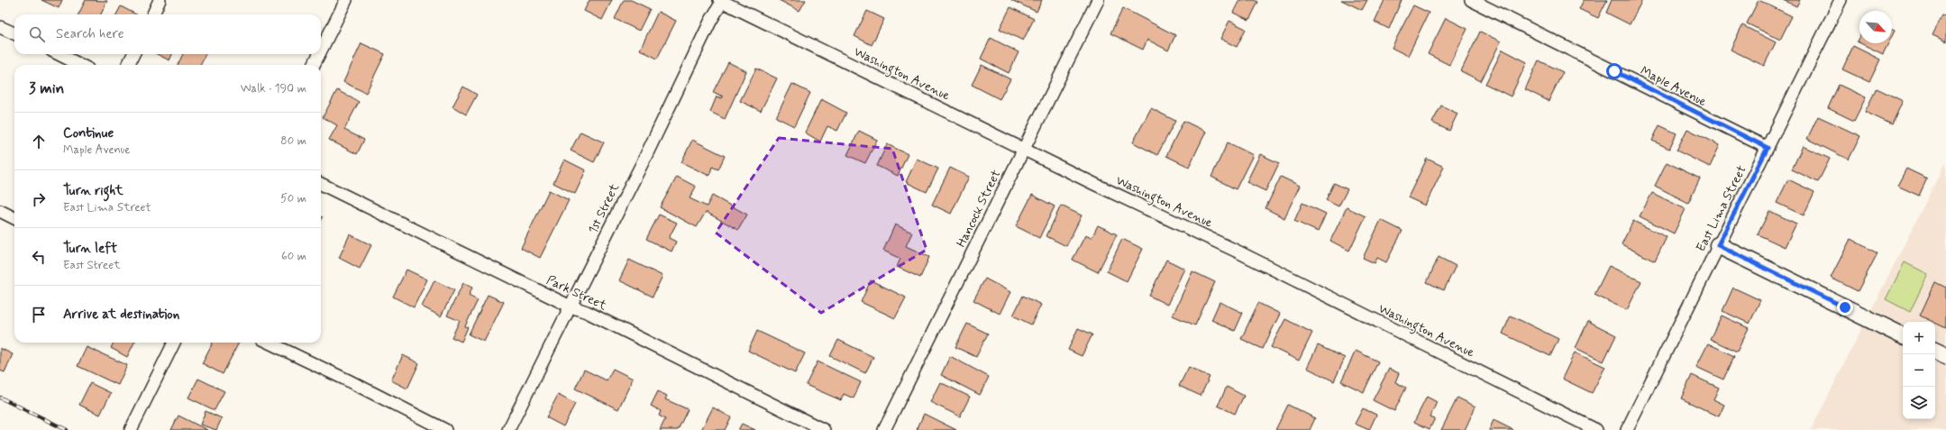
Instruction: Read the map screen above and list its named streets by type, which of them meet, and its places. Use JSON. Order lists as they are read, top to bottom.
{
  "streets": {
    "street": [
      "Washington Avenue",
      "Maple Avenue",
      "1st Street",
      "Hancock Street",
      "East Lima Street",
      "Park Street"
    ]
  },
  "crossings": [
    ["Washington Avenue", "1st Street"],
    ["Washington Avenue", "Hancock Street"],
    ["Maple Avenue", "East Lima Street"],
    ["1st Street", "Park Street"]
  ],
  "north": "bottom right",
  "page": {
    "search": "Search here",
    "heading": ["3 min", "Walk · 190 m"],
    "list": [
      ["Continue", "Maple Avenue", "80 m"],
      ["Turn right", "East Lima Street", "50 m"],
      ["Turn left", "East Street", "60 m"],
      "Arrive at destination"
    ],
    "map_buttons": ["+", "−"]
  }
}
